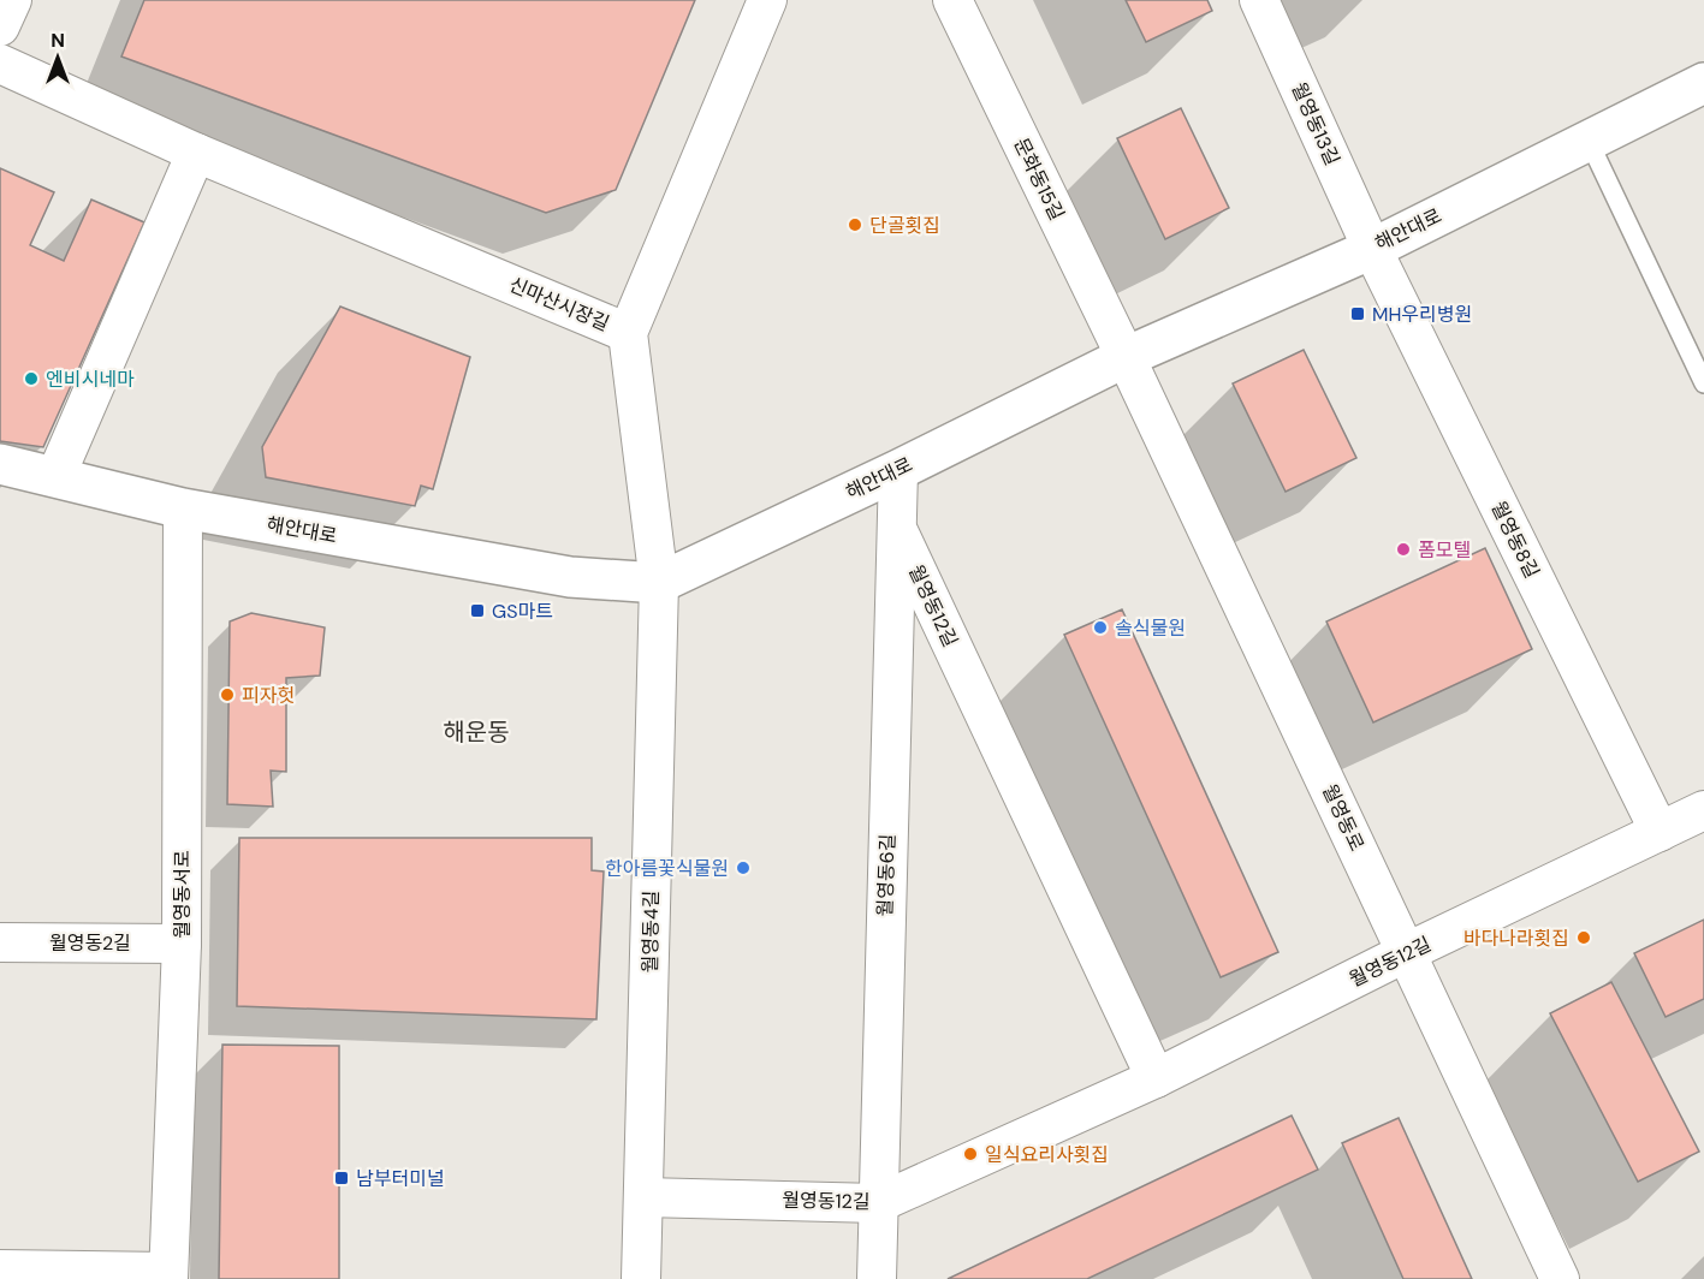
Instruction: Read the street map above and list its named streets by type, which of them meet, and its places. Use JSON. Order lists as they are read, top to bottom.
{
  "streets": {
    "main road": ["해안대로"],
    "street": [
      "월영동13길",
      "문화동15길",
      "신마산시장길",
      "월영동8길",
      "월영동12길",
      "월영동로",
      "월영동6길",
      "월영동서로",
      "월영동4길",
      "월영동2길"
    ]
  },
  "crossings": [
    ["월영동13길", "해안대로"],
    ["월영동13길", "월영동8길"],
    ["문화동15길", "해안대로"],
    ["문화동15길", "월영동로"],
    ["해안대로", "월영동8길"],
    ["해안대로", "월영동로"],
    ["해안대로", "월영동6길"],
    ["해안대로", "월영동서로"],
    ["해안대로", "월영동4길"],
    ["신마산시장길", "월영동4길"],
    ["월영동8길", "월영동12길"],
    ["월영동12길", "월영동로"],
    ["월영동12길", "월영동6길"],
    ["월영동12길", "월영동4길"],
    ["월영동서로", "월영동2길"]
  ],
  "districts": ["해운동"],
  "places": {
    "other": [
      "단골횟집",
      "엔비시네마",
      "폼모텔",
      "솔식물원",
      "피자헛",
      "한아름꽃식물원",
      "바다나라횟집",
      "일식요리사횟집"
    ],
    "transit": ["MH우리병원", "GS마트", "남부터미널"]
  },
  "north": "top"
}
